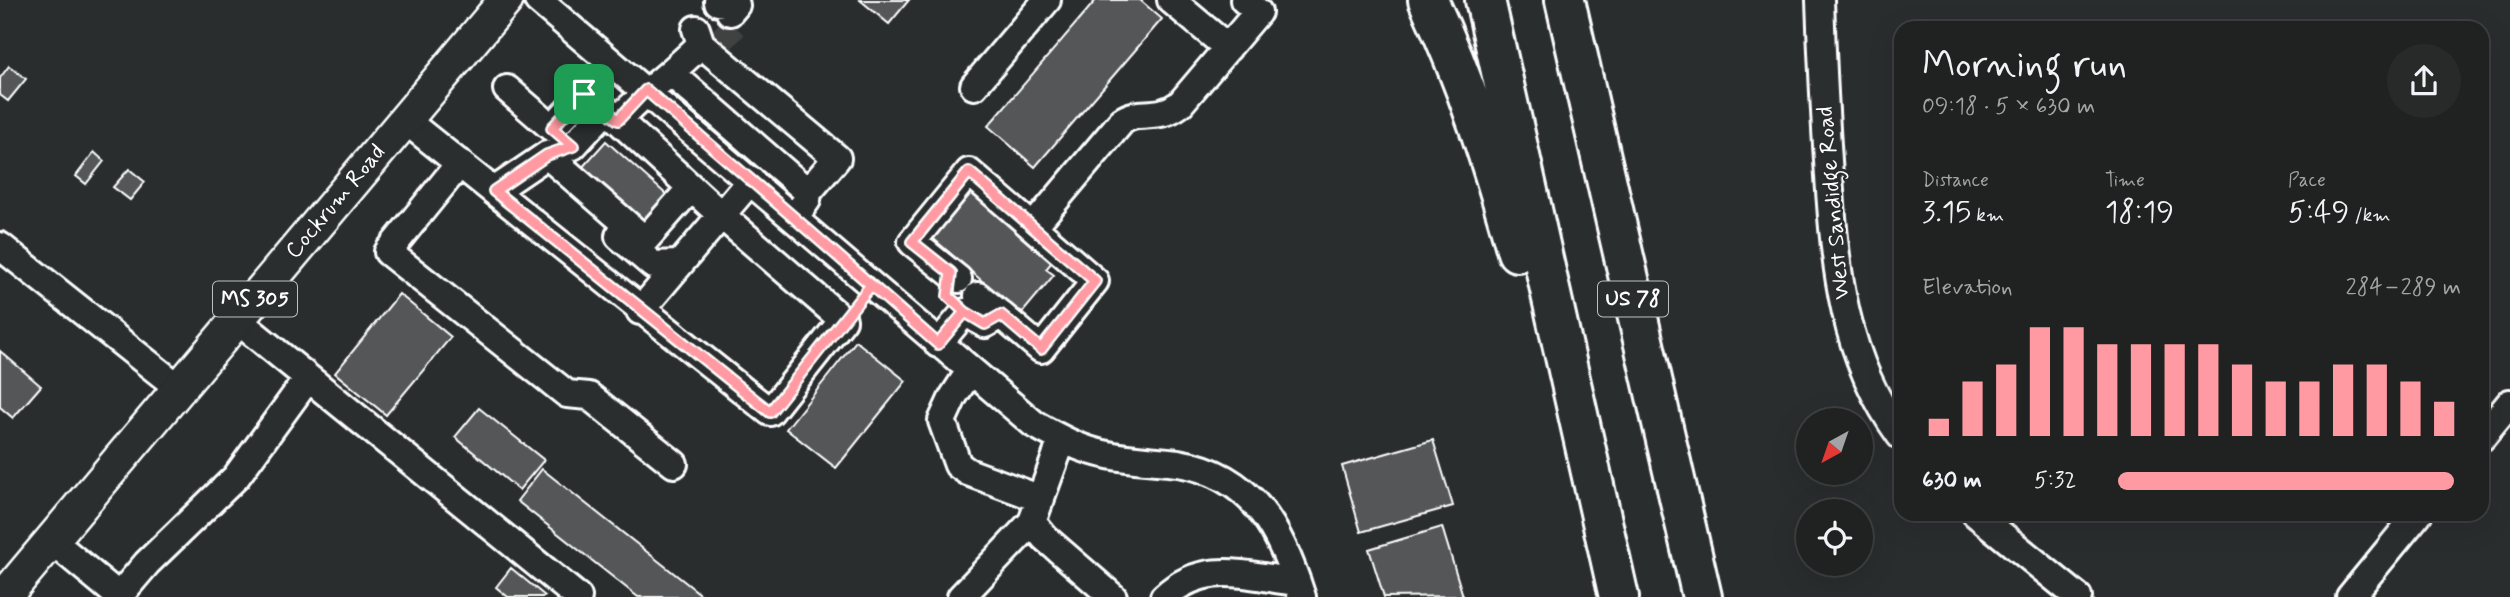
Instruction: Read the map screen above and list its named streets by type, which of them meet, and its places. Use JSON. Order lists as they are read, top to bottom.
{
  "streets": {
    "highway": ["US 78"],
    "main road": ["Cockrum Road", "MS 305"],
    "street": ["West Sandidge Road"]
  },
  "north": "bottom left",
  "page": {
    "heading": ["Morning run", "09:18 · 5 × 630 m"],
    "stats": [
      ["Distance", "3.15 km"],
      ["Time", "18:19"],
      ["Pace", "5:49 /km"]
    ],
    "chart": ["Elevation", "284–289 m"],
    "list": [
      {
        "name": "630 m",
        "note": "5:32"
      }
    ]
  }
}
